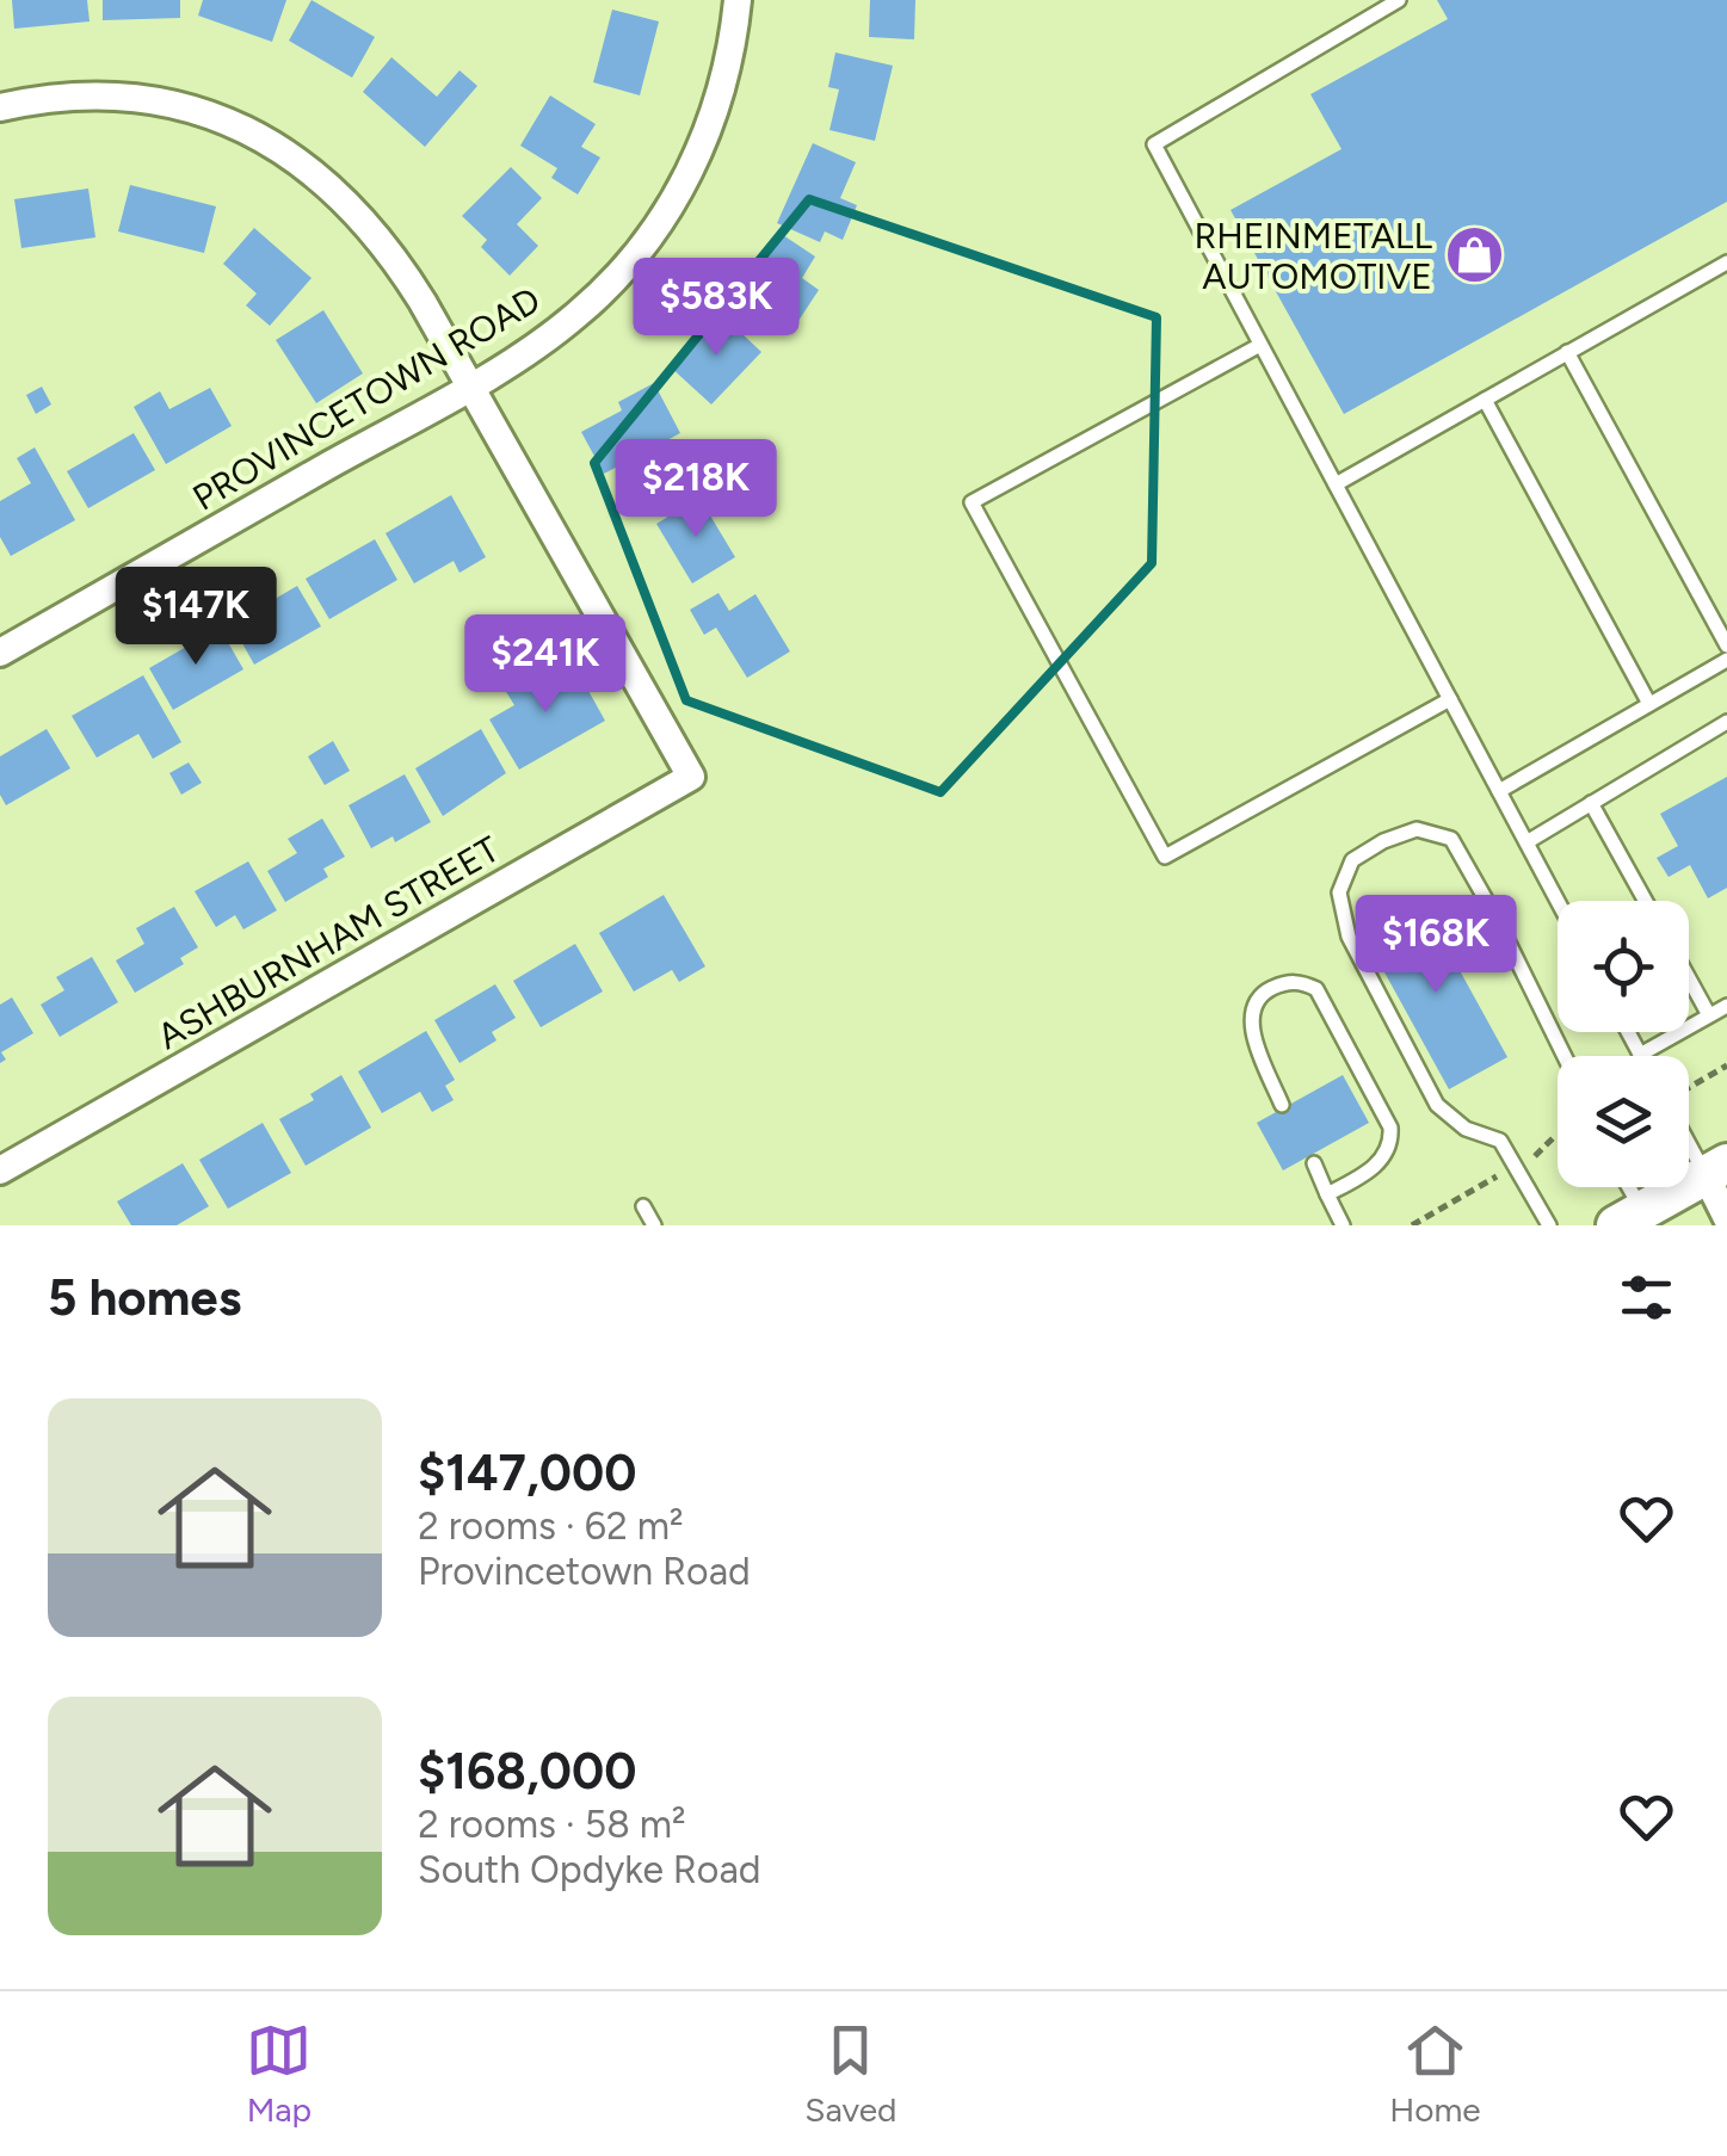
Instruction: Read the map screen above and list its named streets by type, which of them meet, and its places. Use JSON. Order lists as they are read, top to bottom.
{
  "streets": {
    "street": ["PROVINCETOWN ROAD", "ASHBURNHAM STREET"]
  },
  "crossings": [
    ["PROVINCETOWN ROAD", "ASHBURNHAM STREET"]
  ],
  "places": {
    "shop": ["RHEINMETALL AUTOMOTIVE"]
  },
  "page": {
    "price": [
      "$583K",
      "$218K",
      "$147K",
      "$241K",
      "$168K"
    ],
    "heading": "5 homes",
    "list": [
      {
        "name": "$147,000",
        "note": "2 rooms · 62 m² · Provincetown Road"
      },
      {
        "name": "$168,000",
        "note": "2 rooms · 58 m² · South Opdyke Road"
      }
    ],
    "tabs": ["Map", "Saved", "Home"]
  }
}
